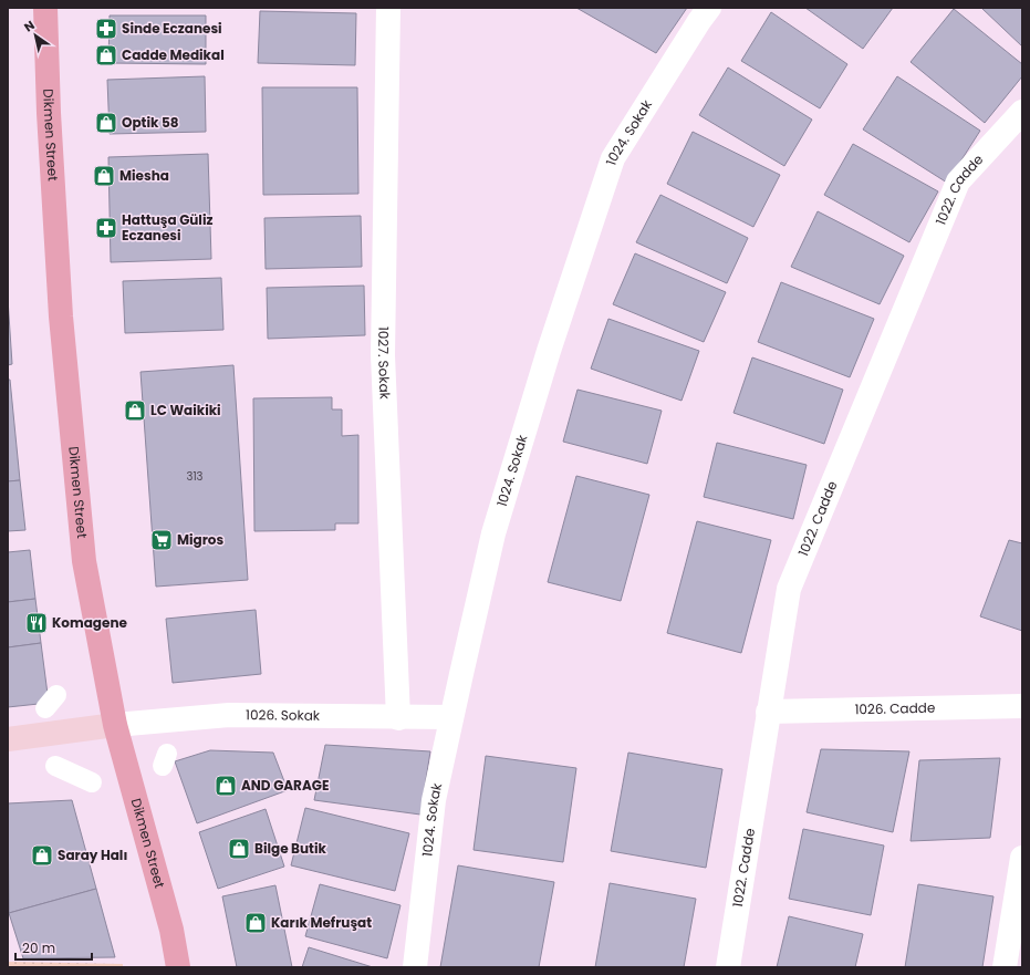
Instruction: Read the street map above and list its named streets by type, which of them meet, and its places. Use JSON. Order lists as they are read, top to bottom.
{
  "streets": {
    "main road": ["Dikmen Street"],
    "street": [
      "1024. Sokak",
      "1022. Cadde",
      "1027. Sokak",
      "1026. Cadde",
      "1026. Sokak"
    ]
  },
  "crossings": [
    ["1024. Sokak", "1026. Sokak"],
    ["Dikmen Street", "1026. Sokak"],
    ["1022. Cadde", "1026. Cadde"],
    ["1027. Sokak", "1026. Sokak"]
  ],
  "places": {
    "pharmacy": ["Sinde Eczanesi", "Hattuşa Güliz Eczanesi"],
    "shop": [
      "Cadde Medikal",
      "Optik 58",
      "Miesha",
      "LC Waikiki",
      "AND GARAGE",
      "Bilge Butik",
      "Saray Halı",
      "Karık Mefruşat"
    ],
    "supermarket": ["Migros"],
    "restaurant": ["Komagene"]
  },
  "house_numbers": ["313"],
  "scale_bar": "20 m",
  "north": "top left"
}
